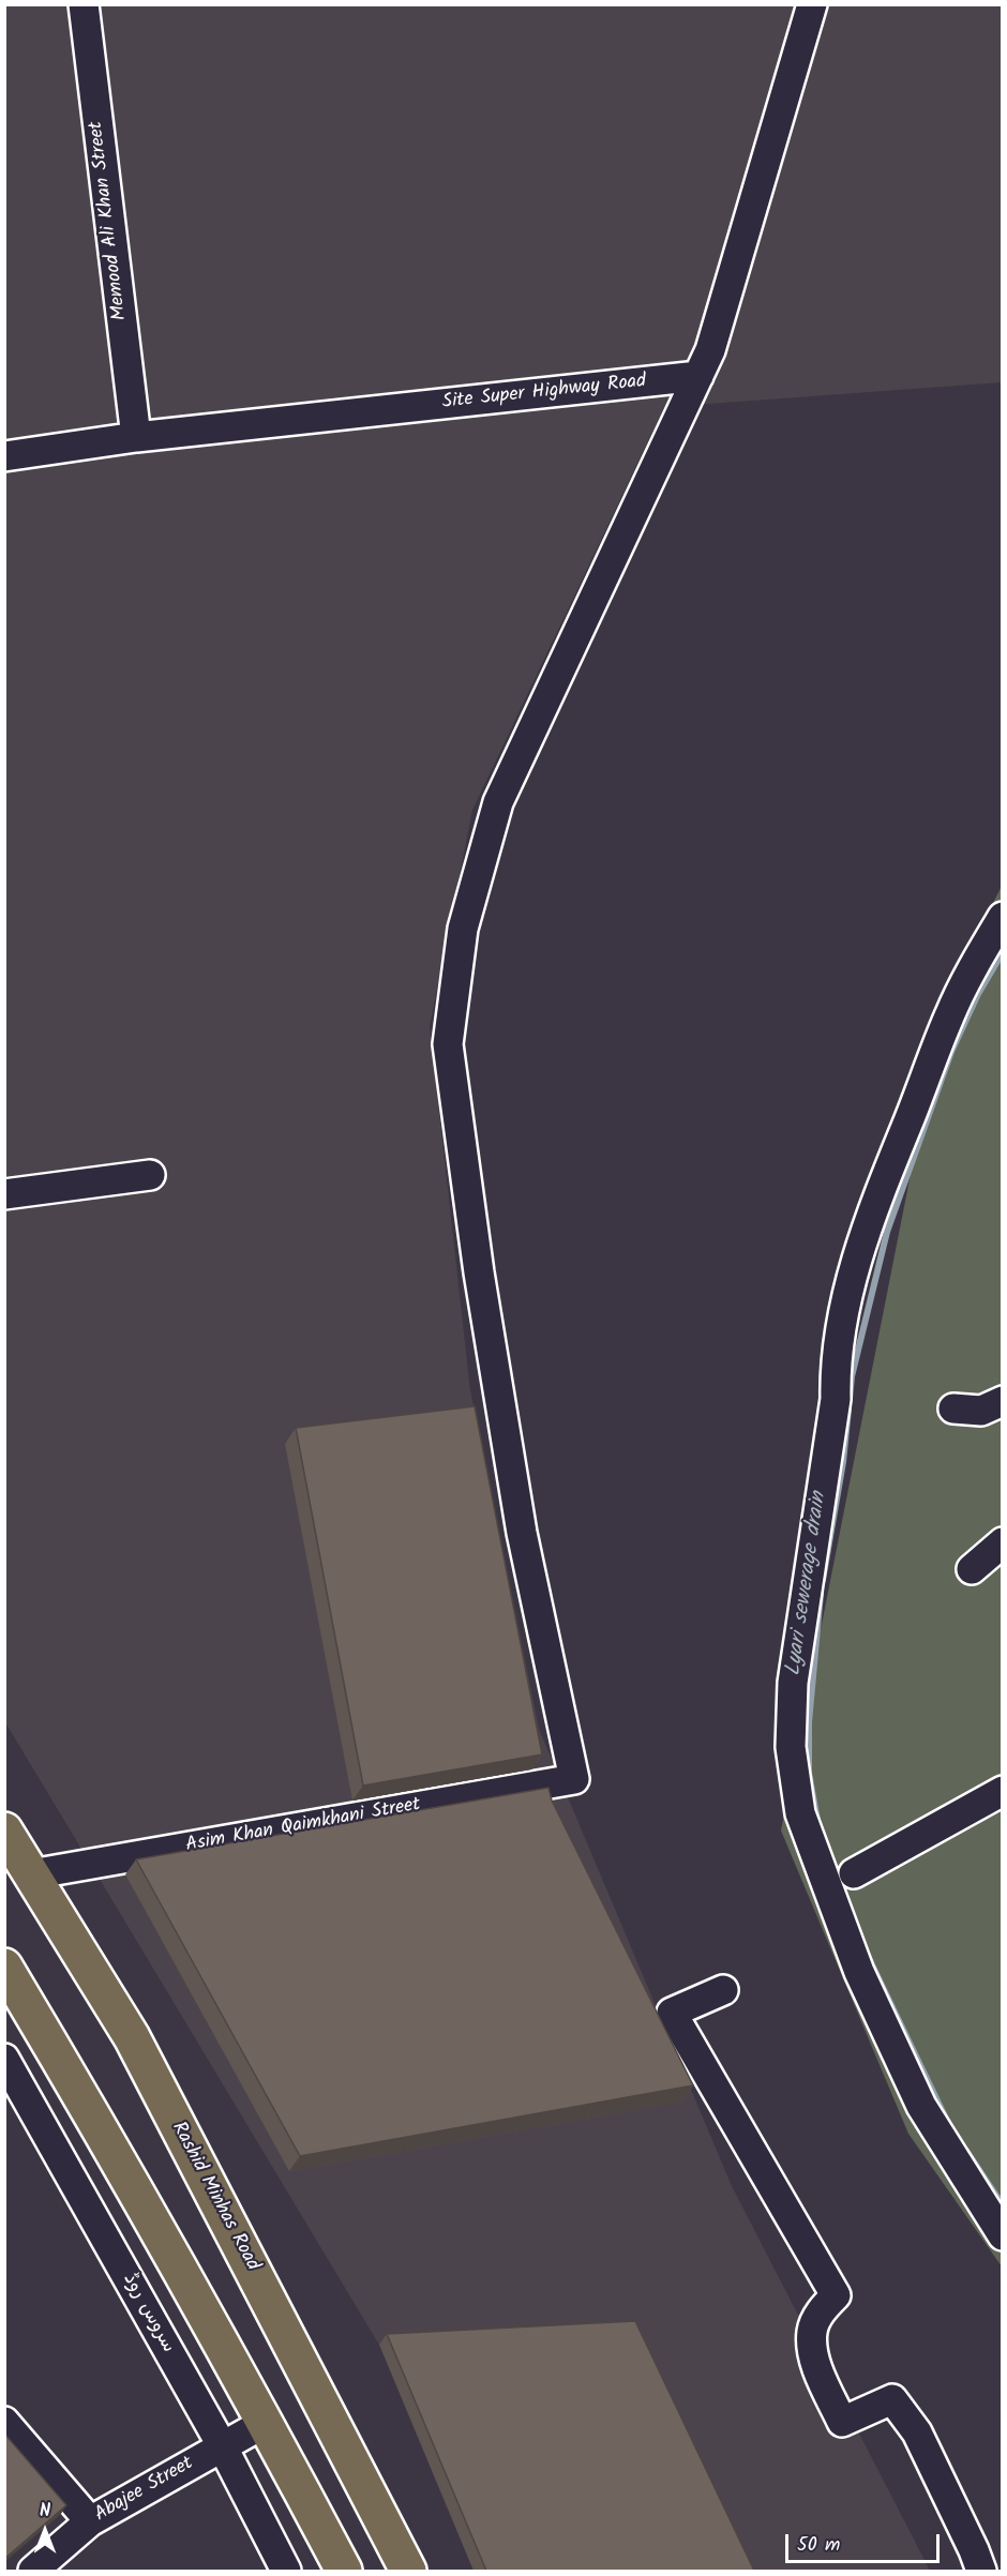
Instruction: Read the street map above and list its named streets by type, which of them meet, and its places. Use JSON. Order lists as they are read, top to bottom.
{
  "streets": {
    "main road": ["Rashid Minhas Road"],
    "street": [
      "Memood Ali Khan Street",
      "Site Super Highway Road",
      "Asim Khan Qaimkhani Street",
      "سروس روڈ",
      "Abajee Street"
    ]
  },
  "crossings": [
    ["Memood Ali Khan Street", "Site Super Highway Road"],
    ["Site Super Highway Road", "Asim Khan Qaimkhani Street"],
    ["Asim Khan Qaimkhani Street", "Rashid Minhas Road"],
    ["سروس روڈ", "Abajee Street"]
  ],
  "water": ["Lyari sewerage drain"],
  "scale_bar": "50 m",
  "north": "top"
}
